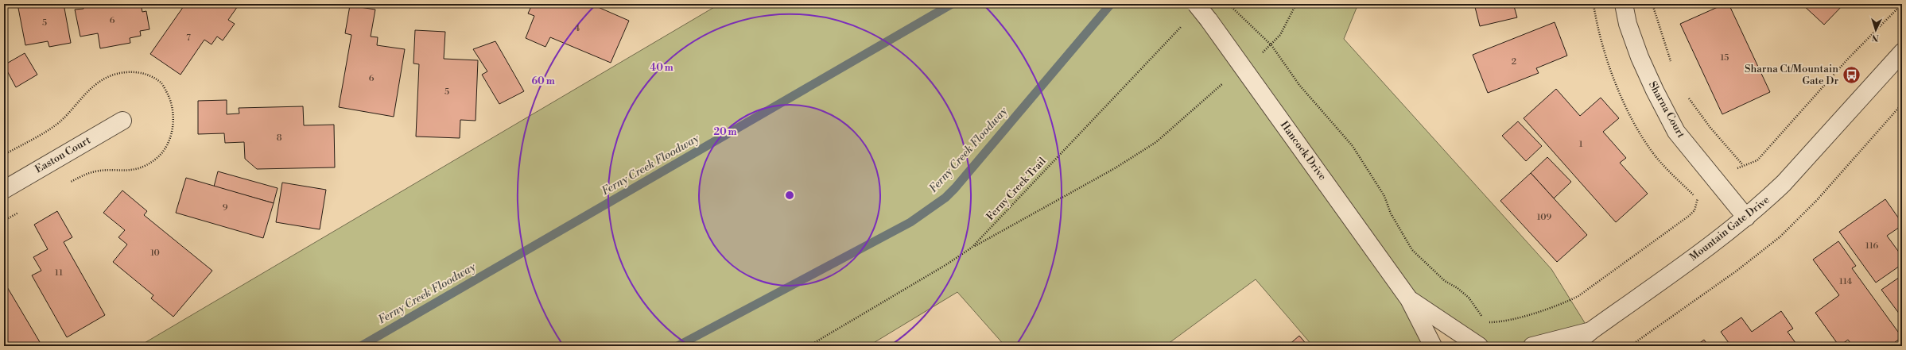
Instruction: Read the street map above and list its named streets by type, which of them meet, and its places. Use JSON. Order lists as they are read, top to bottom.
{
  "streets": {
    "street": [
      "Sharna Court",
      "Hancock Drive",
      "Easton Court",
      "Mountain Gate Drive"
    ],
    "path": ["Ferny Creek Trail"]
  },
  "crossings": [
    ["Sharna Court", "Mountain Gate Drive"]
  ],
  "water": ["Ferny Creek Floodway"],
  "places": {
    "bus stop": ["Sharna Ct/Mountain Gate Dr"]
  },
  "house_numbers": [
    "6",
    "5",
    "4",
    "7",
    "15",
    "2",
    "6",
    "5",
    "8",
    "1",
    "9",
    "109",
    "116",
    "10",
    "11",
    "114"
  ],
  "north": "bottom",
  "rings": ["40 m", "60 m", "20 m"]
}
